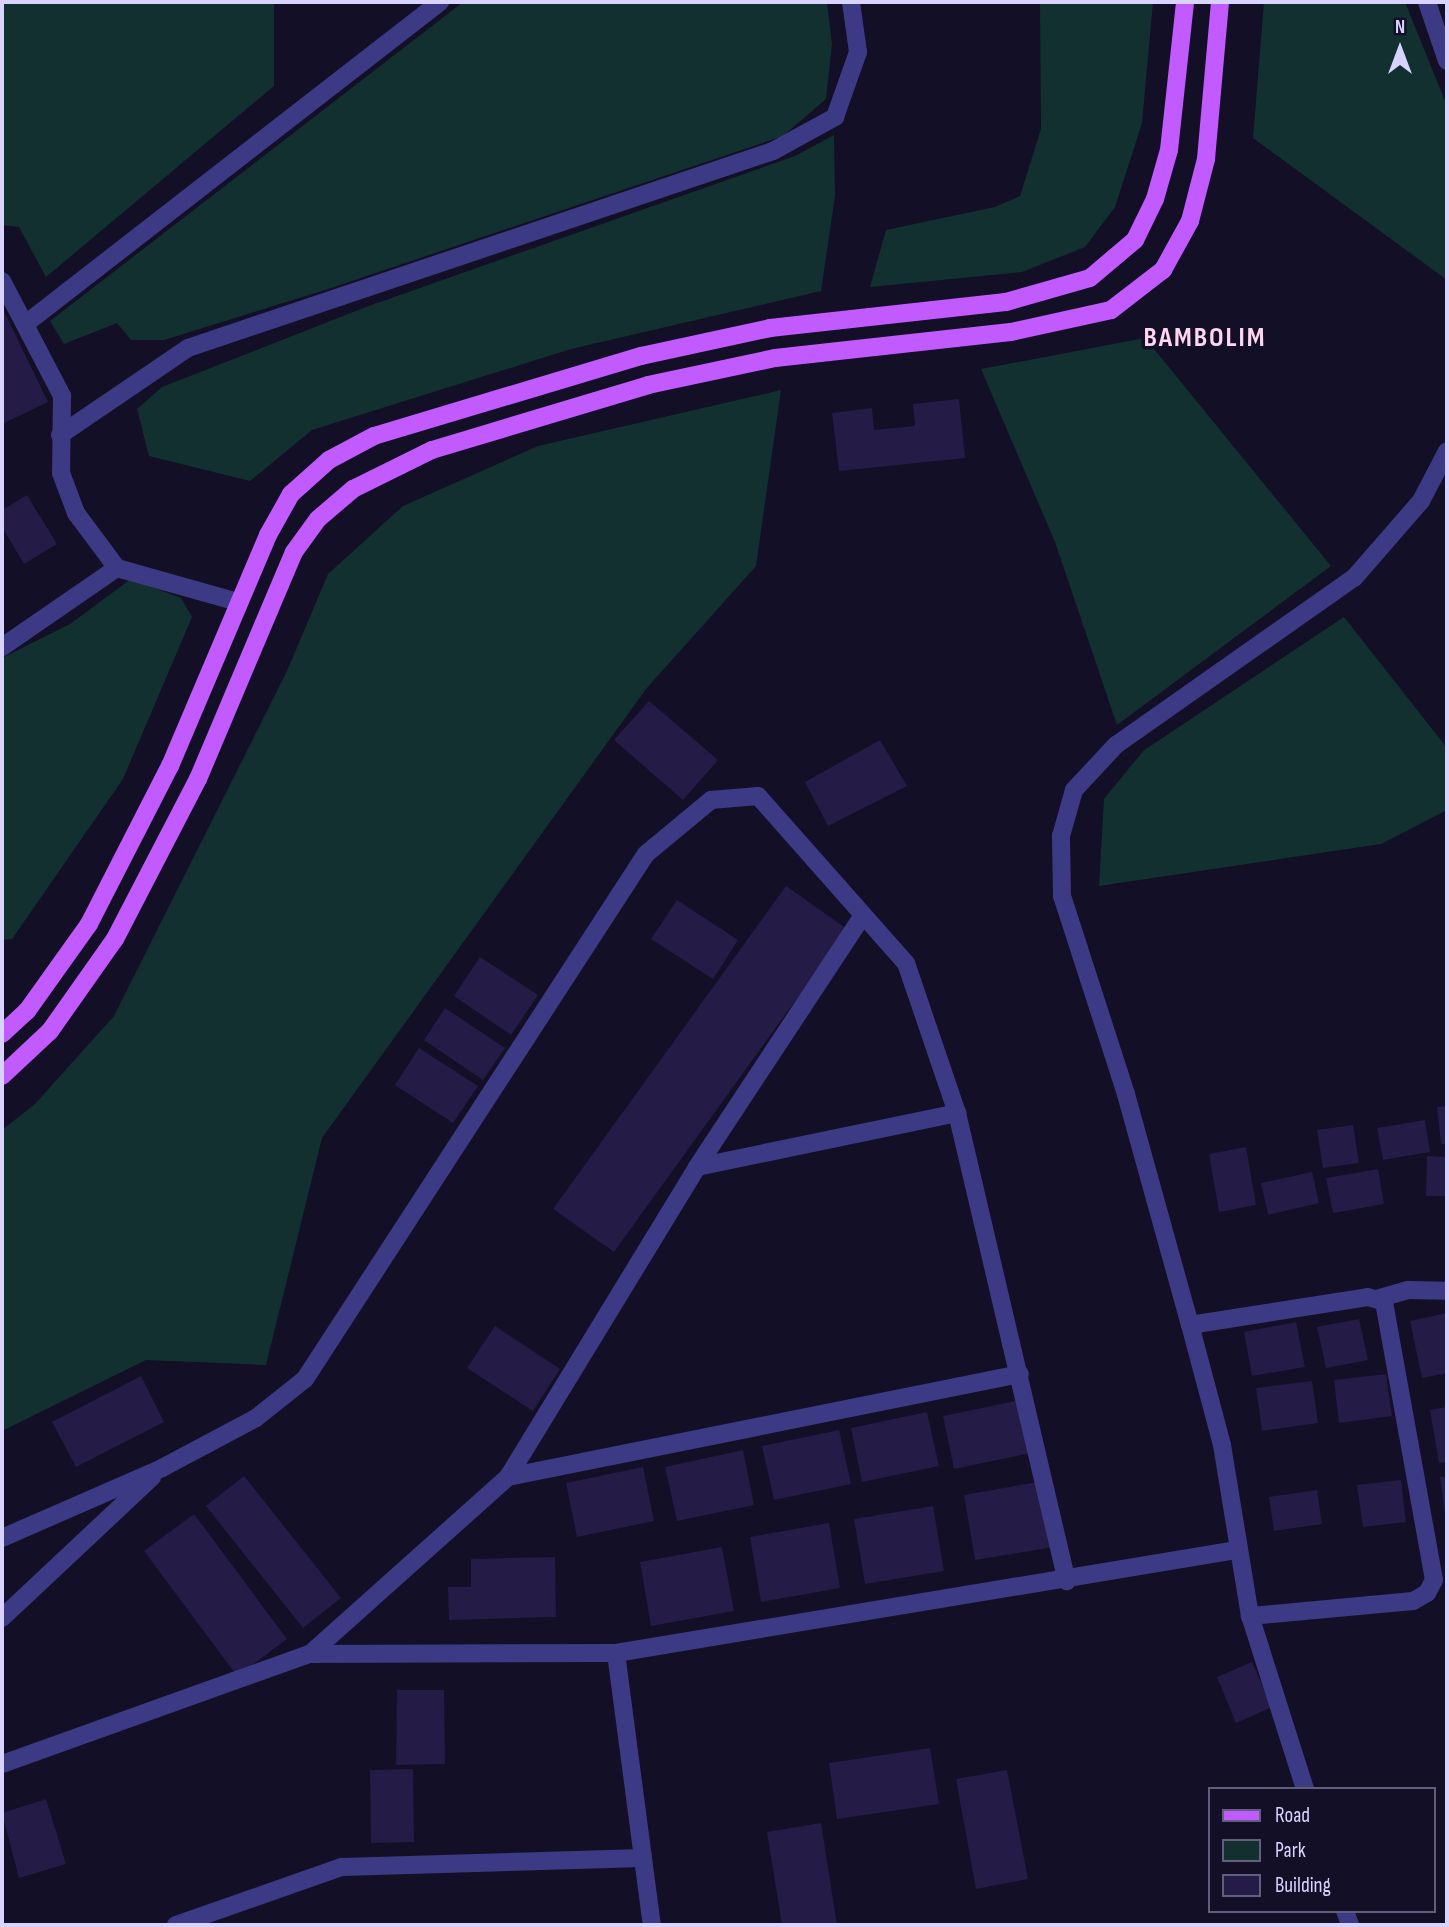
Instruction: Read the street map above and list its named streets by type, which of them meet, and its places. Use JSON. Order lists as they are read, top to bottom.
{
  "districts": ["BAMBOLIM"],
  "legend": ["Road", "Park", "Building"],
  "north": "top"
}
